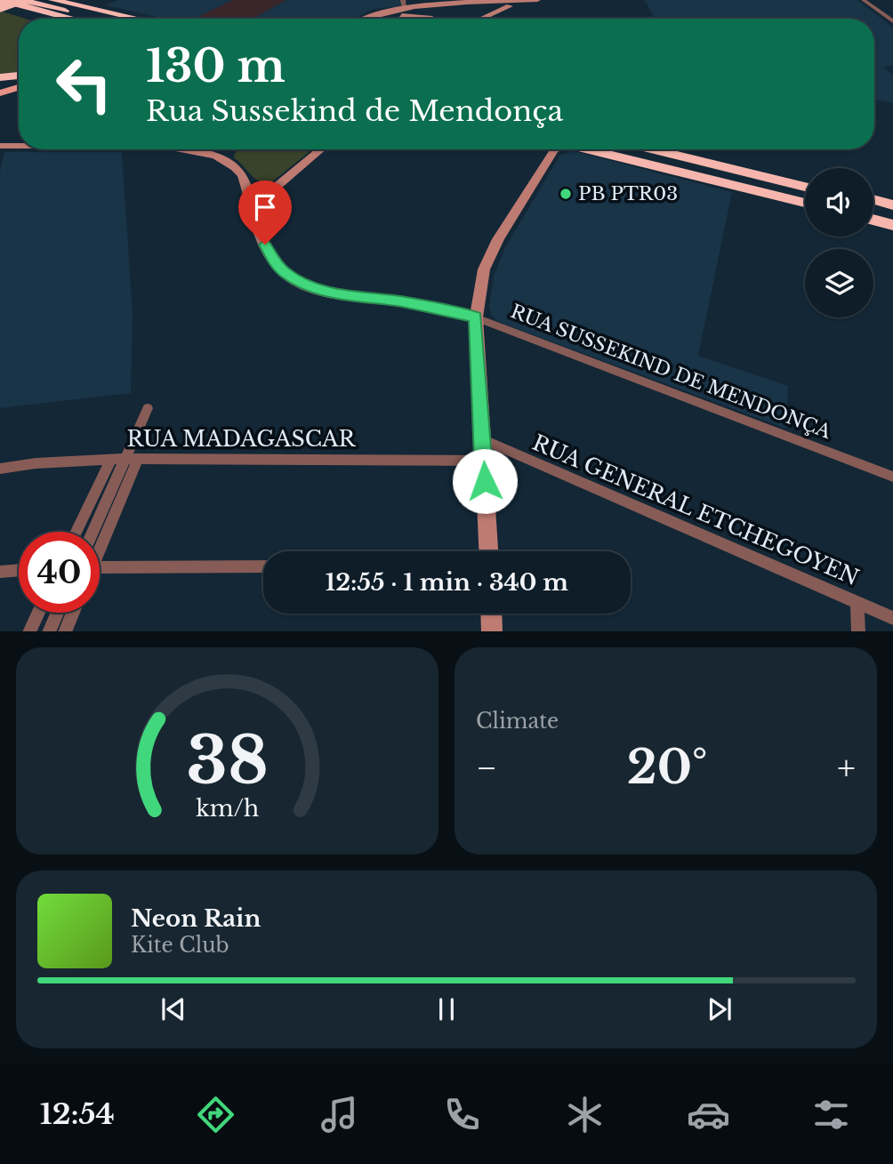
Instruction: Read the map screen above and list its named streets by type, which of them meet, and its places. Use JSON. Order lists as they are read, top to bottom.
{
  "streets": {
    "street": ["RUA SUSSEKIND DE MENDONÇA", "RUA MADAGASCAR", "RUA GENERAL ETCHEGOYEN"]
  },
  "places": ["PB PTR03"],
  "page": {
    "turn": ["130 m", "Rua Sussekind de Mendonça"],
    "limit": "40",
    "trip": "12:55 · 1 min · 340 m",
    "tile": "Climate",
    "heat": ["−", "20°", "+"],
    "song": ["Neon Rain", "Kite Club"],
    "tabs": "12:54",
    "gauge": ["38", "km/h"]
  }
}
